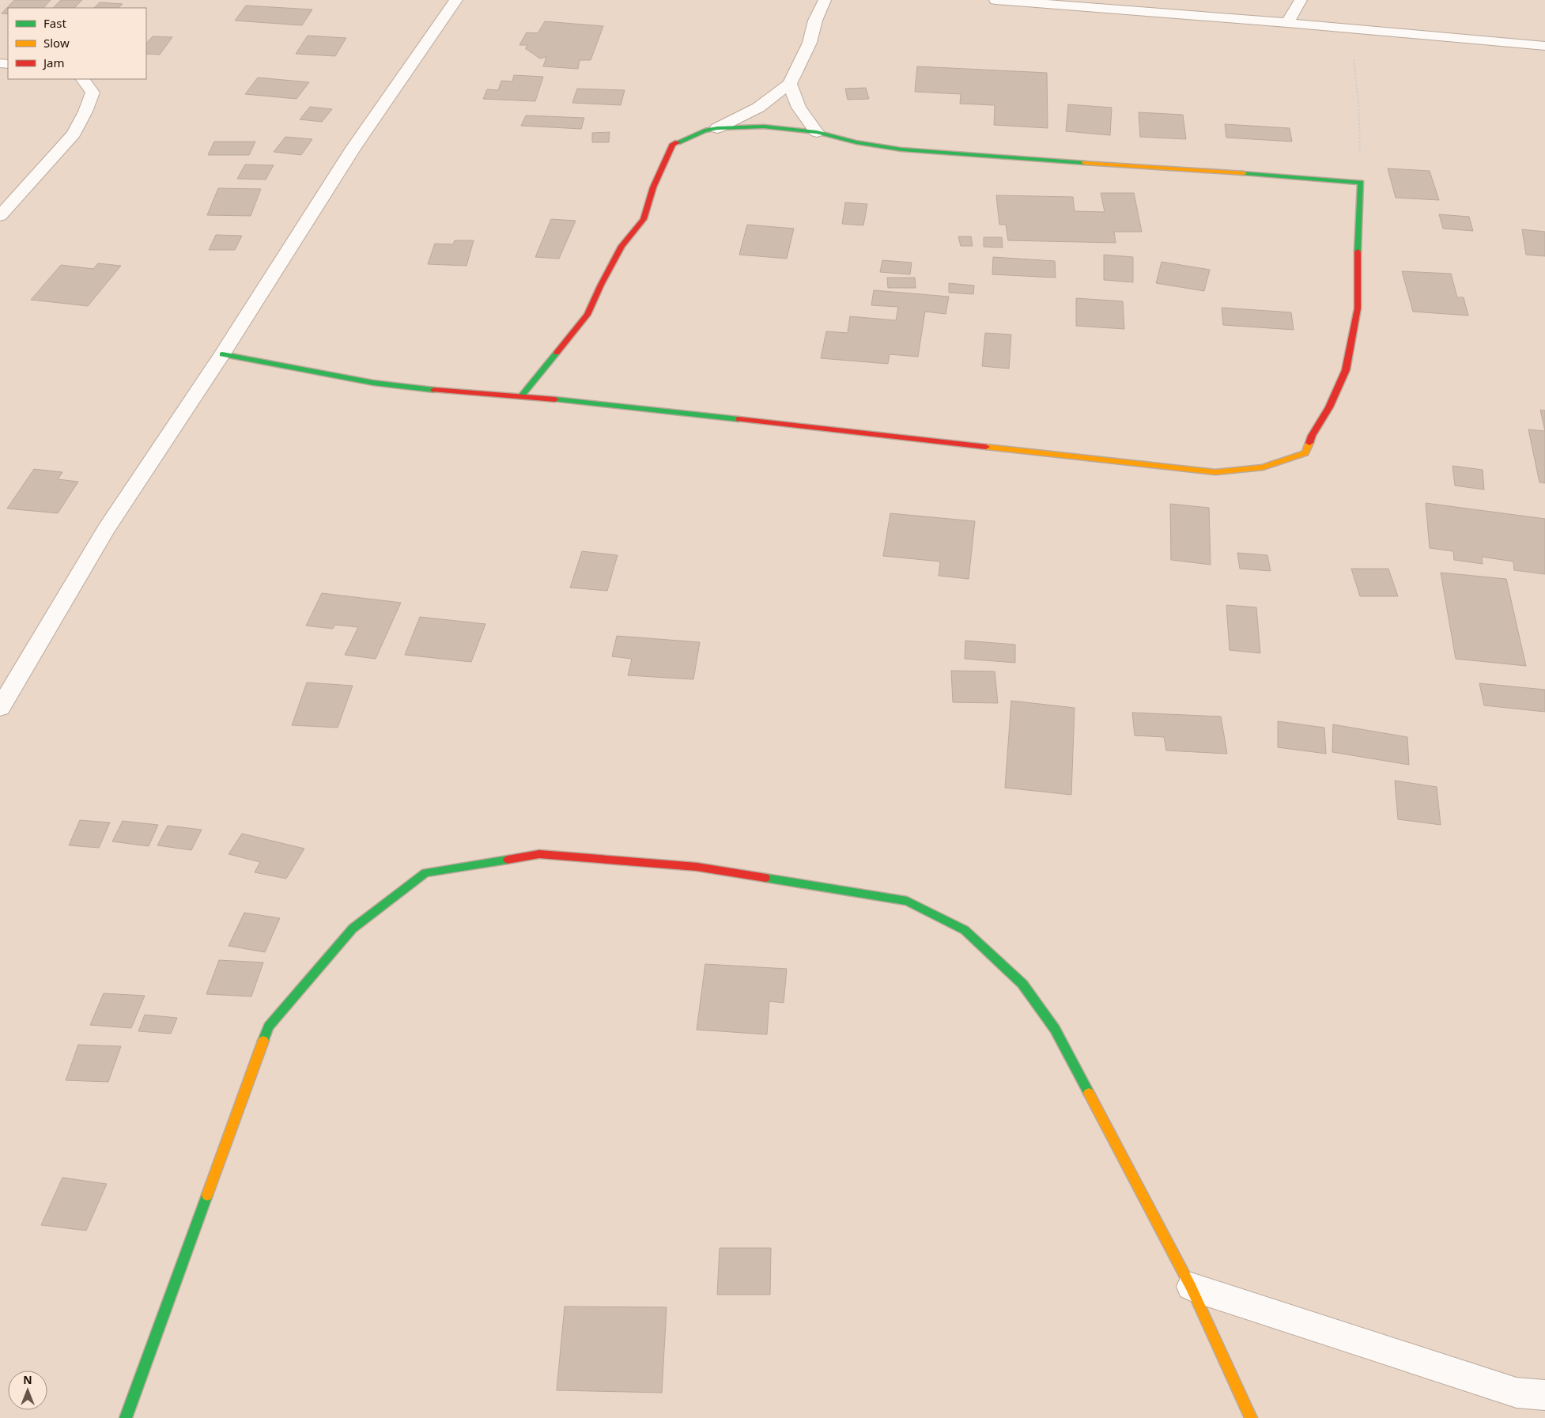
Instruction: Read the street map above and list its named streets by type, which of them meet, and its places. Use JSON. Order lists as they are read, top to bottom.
{
  "legend": ["Fast", "Slow", "Jam"],
  "north": "top"
}
